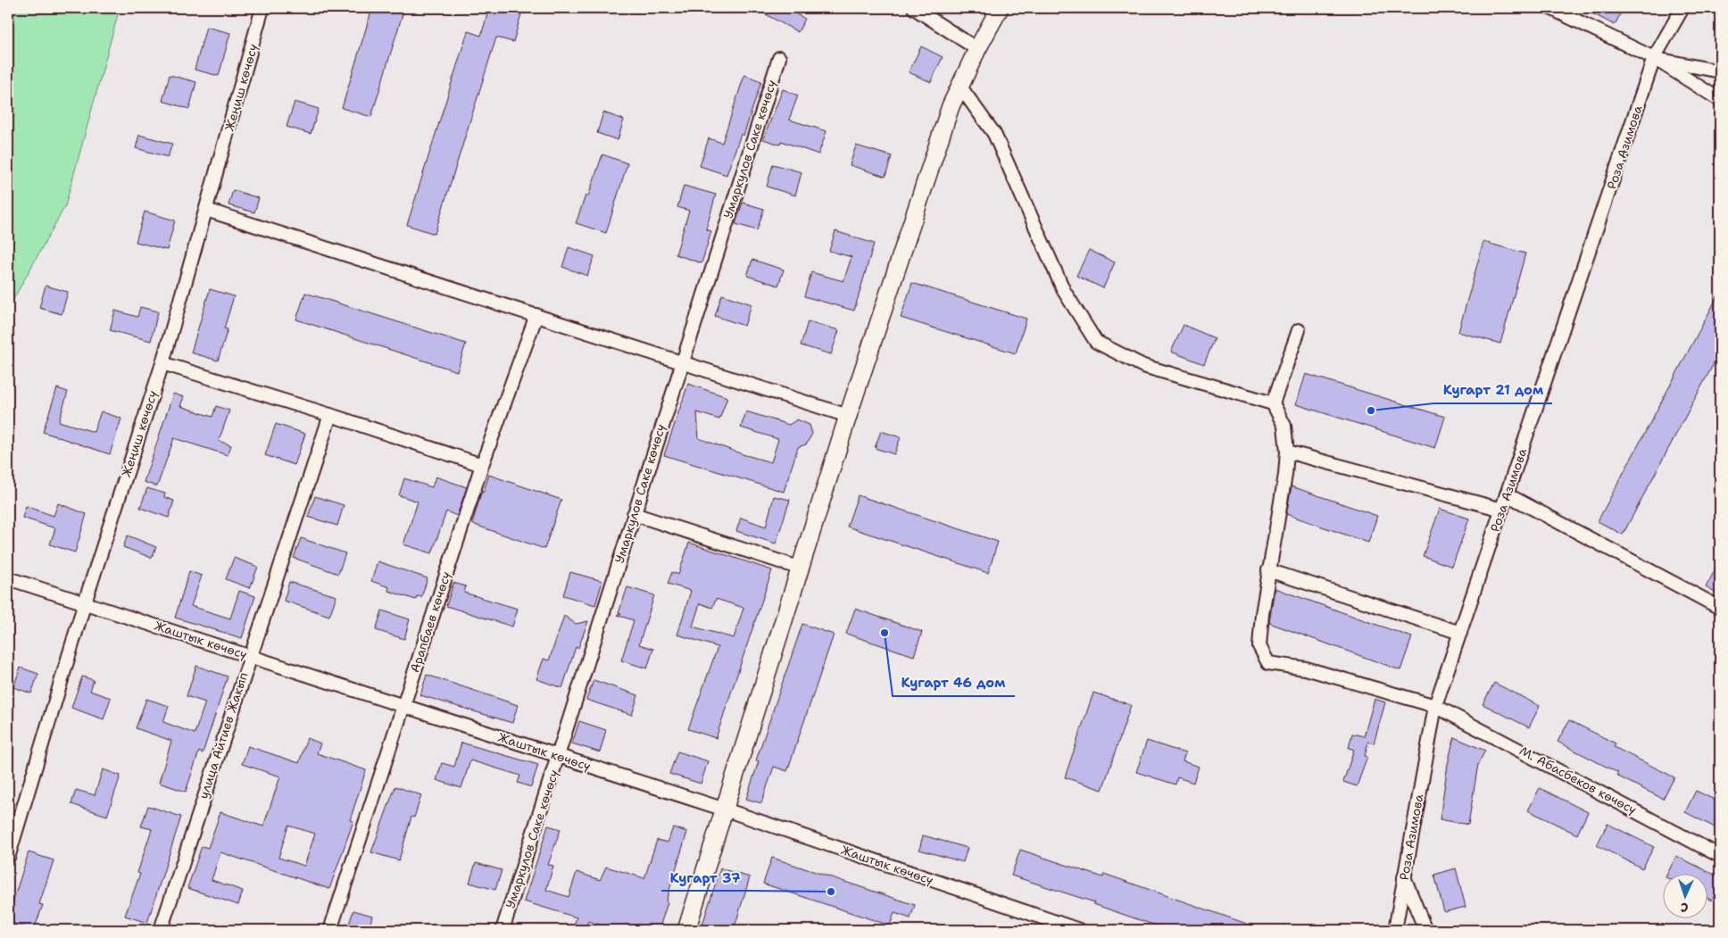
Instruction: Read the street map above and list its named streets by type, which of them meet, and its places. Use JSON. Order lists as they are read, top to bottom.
{
  "streets": {
    "street": [
      "Жеңиш көчөсү",
      "Роза Азимова",
      "Умаркулов Саке көчөсү",
      "Арапбаев көчөсү",
      "Жаштык көчөсү",
      "улица Айтиев Жакып",
      "М. Абасбеков көчөсү"
    ]
  },
  "crossings": [
    ["Жеңиш көчөсү", "Жаштык көчөсү"],
    ["Роза Азимова", "М. Абасбеков көчөсү"],
    ["Умаркулов Саке көчөсү", "Жаштык көчөсү"],
    ["Арапбаев көчөсү", "Жаштык көчөсү"],
    ["Жаштык көчөсү", "улица Айтиев Жакып"]
  ],
  "places": ["Кугарт 21 дом", "Кугарт 46 дом", "Кугарт 37"],
  "north": "bottom"
}
